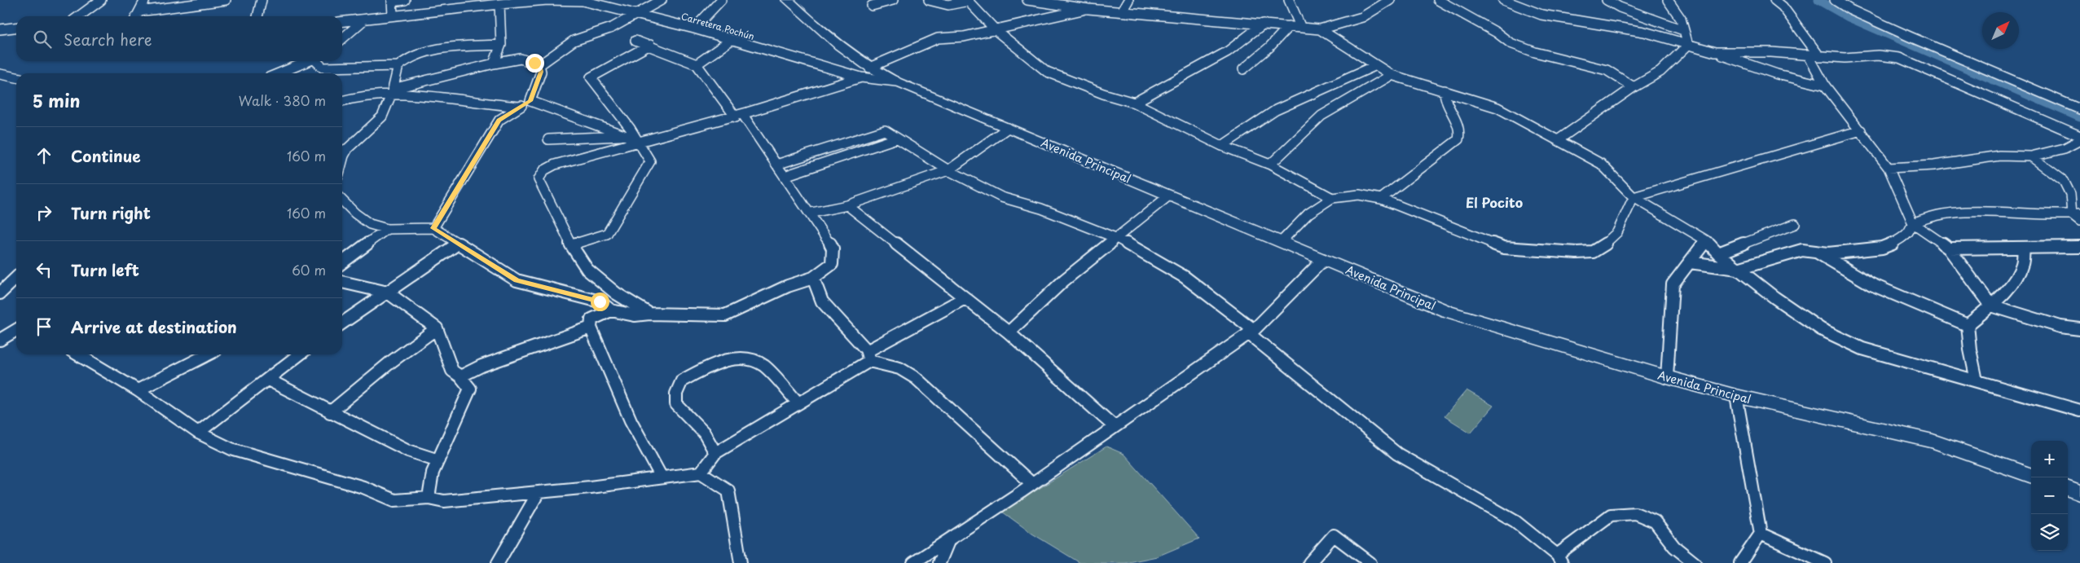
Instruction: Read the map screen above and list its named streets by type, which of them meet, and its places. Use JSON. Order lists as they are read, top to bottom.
{
  "streets": {
    "main road": ["Avenida Principal"],
    "street": ["Carretera Pochún"]
  },
  "crossings": [
    ["Carretera Pochún", "Avenida Principal"]
  ],
  "districts": ["El Pocito"],
  "north": "top right",
  "page": {
    "search": "Search here",
    "heading": ["5 min", "Walk · 380 m"],
    "list": [
      ["Continue", "160 m"],
      ["Turn right", "160 m"],
      ["Turn left", "60 m"],
      "Arrive at destination"
    ],
    "map_buttons": ["+", "−"]
  }
}
